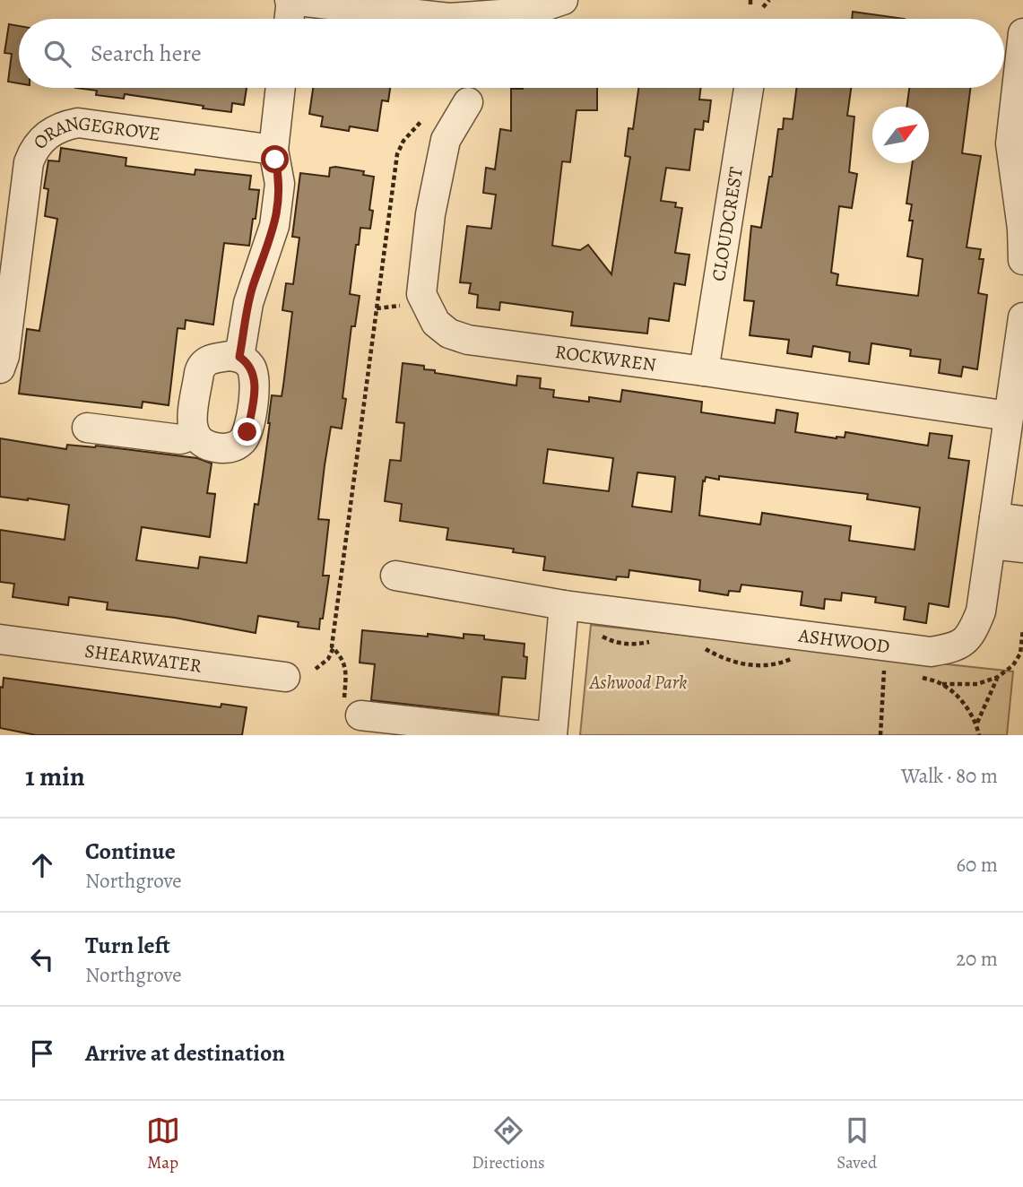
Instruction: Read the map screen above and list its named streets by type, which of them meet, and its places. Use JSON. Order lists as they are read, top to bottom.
{
  "streets": {
    "street": [
      "ORANGEGROVE",
      "CLOUDCREST",
      "ROCKWREN",
      "ASHWOOD",
      "SHEARWATER"
    ]
  },
  "crossings": [
    ["CLOUDCREST", "ROCKWREN"],
    ["ROCKWREN", "ASHWOOD"]
  ],
  "parks": ["Ashwood Park"],
  "north": "top right",
  "page": {
    "search": "Search here",
    "heading": ["1 min", "Walk · 80 m"],
    "list": [
      ["Continue", "Northgrove", "60 m"],
      ["Turn left", "Northgrove", "20 m"],
      "Arrive at destination"
    ],
    "nav": ["Map", "Directions", "Saved"]
  }
}
